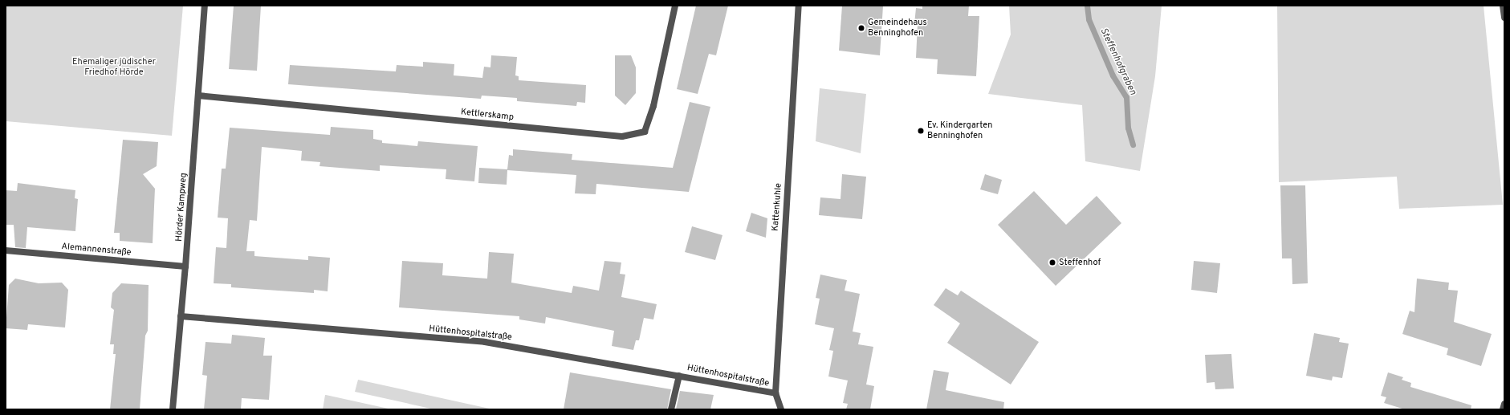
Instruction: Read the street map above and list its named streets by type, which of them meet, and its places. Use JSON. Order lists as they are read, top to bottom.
{
  "streets": {
    "street": [
      "Kettlerskamp",
      "Hörder Kampweg",
      "Kattenkuhle",
      "Alemannenstraße",
      "Hüttenhospitalstraße"
    ]
  },
  "crossings": [
    ["Kettlerskamp", "Hörder Kampweg"],
    ["Hörder Kampweg", "Alemannenstraße"],
    ["Hörder Kampweg", "Hüttenhospitalstraße"],
    ["Kattenkuhle", "Hüttenhospitalstraße"]
  ],
  "water": ["Steffenhofgraben"],
  "parks": ["Ehemaliger jüdischer Friedhof Hörde"],
  "places": ["Gemeindehaus Benninghofen", "Ev. Kindergarten Benninghofen", "Steffenhof"]
}
